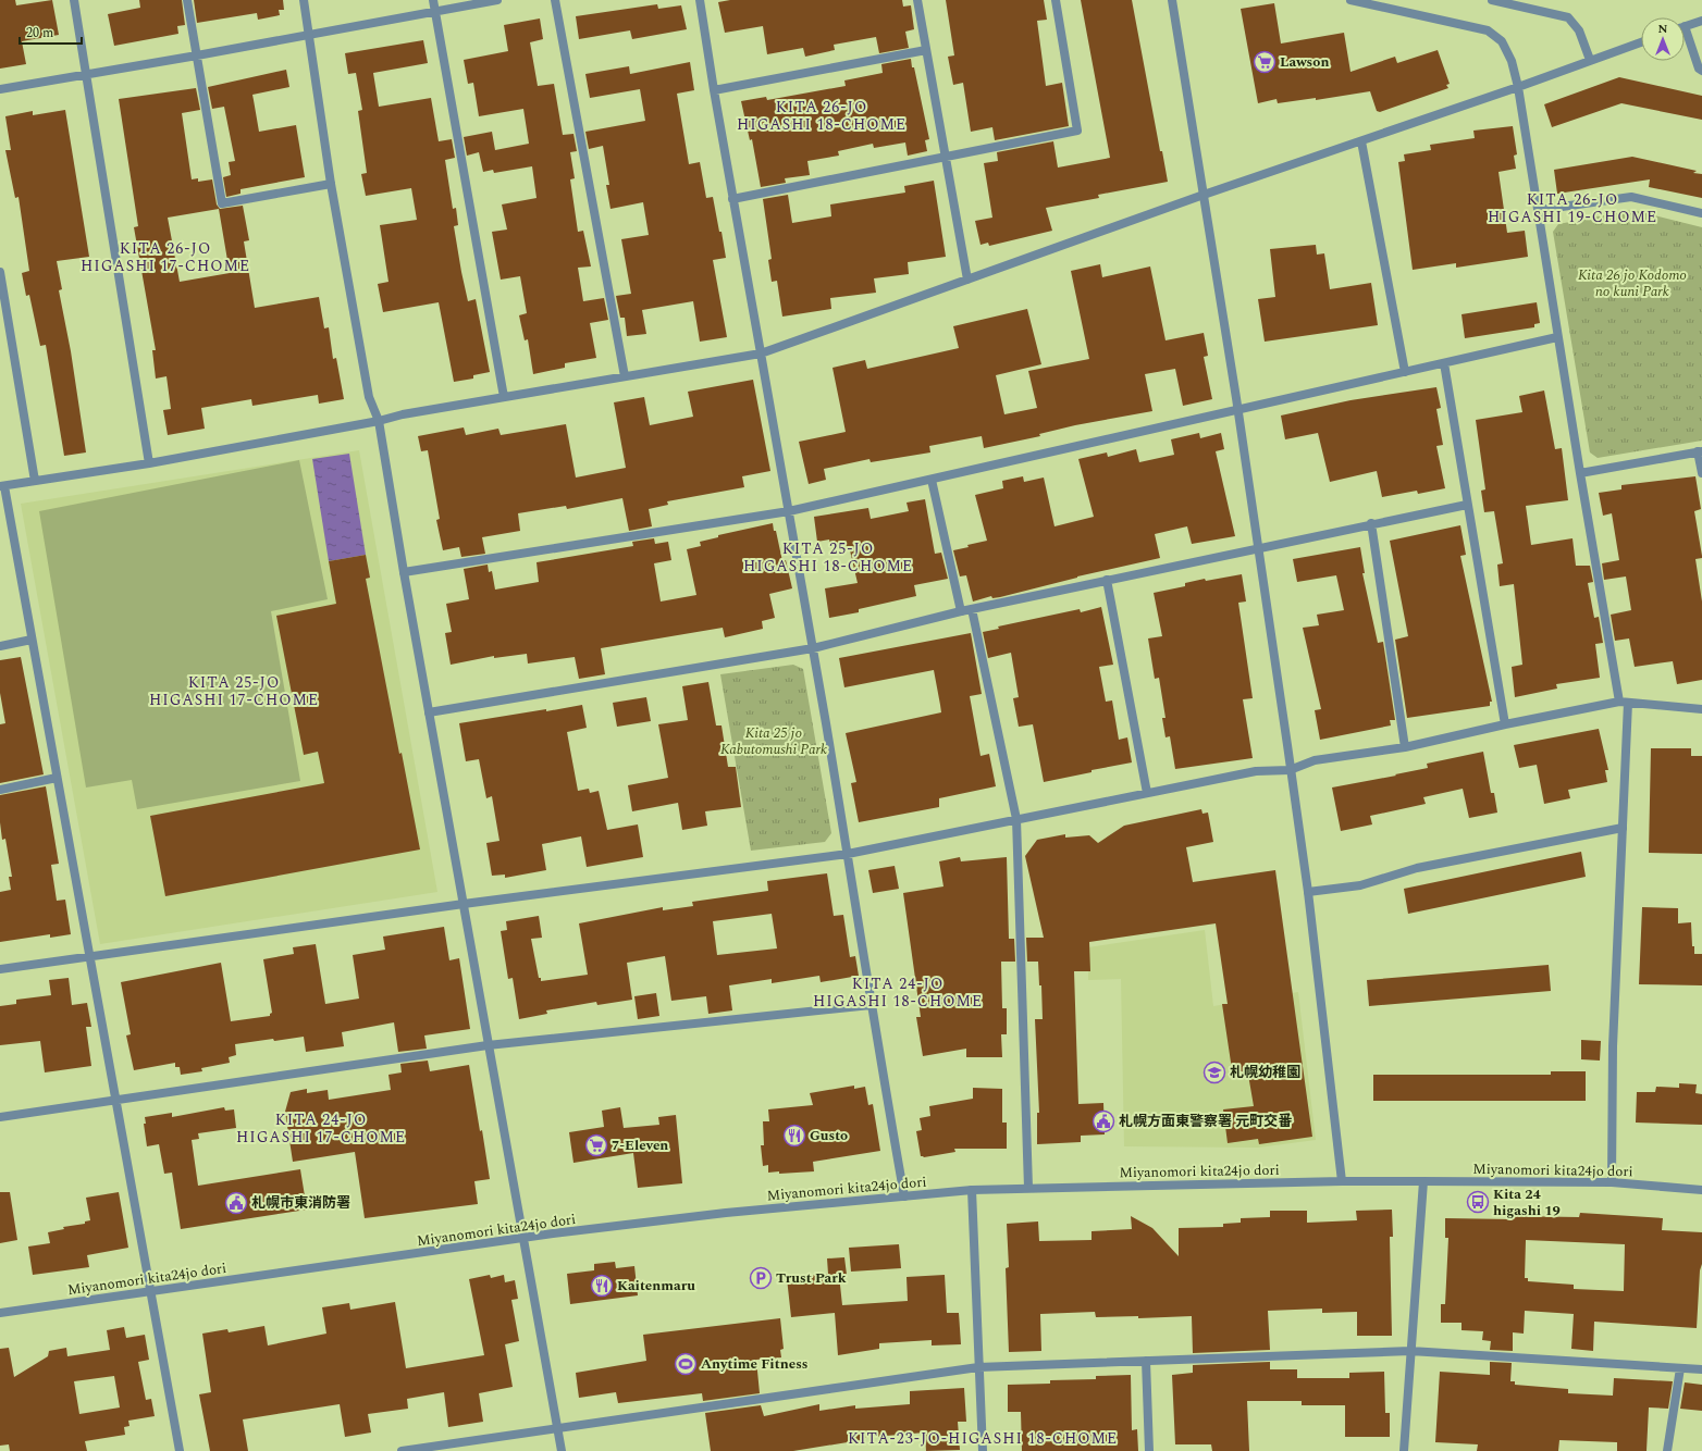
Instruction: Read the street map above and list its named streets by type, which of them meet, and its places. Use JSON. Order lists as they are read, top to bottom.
{
  "streets": {
    "street": ["Miyanomori kita24jo dori"]
  },
  "districts": [
    "KITA 26-JO HIGASHI 18-CHOME",
    "KITA 26-JO HIGASHI 19-CHOME",
    "KITA 26-JO HIGASHI 17-CHOME",
    "KITA 25-JO HIGASHI 18-CHOME",
    "KITA 25-JO HIGASHI 17-CHOME",
    "KITA 24-JO HIGASHI 18-CHOME",
    "KITA 24-JO HIGASHI 17-CHOME",
    "KITA-23-JO-HIGASHI 18-CHOME"
  ],
  "parks": ["Kita 26 jo Kodomo no kuni Park", "Kita 25 jo Kabutomushi Park"],
  "places": {
    "supermarket": ["Lawson", "7-Eleven"],
    "school or university": ["札幌幼稚園"],
    "public building": ["札幌方面東警察署 元町交番", "札幌市東消防署"],
    "restaurant": ["Gusto", "Kaitenmaru"],
    "bus stop": ["Kita 24 higashi 19"],
    "parking": ["Trust Park"],
    "sports": ["Anytime Fitness"]
  },
  "scale_bar": "20 m",
  "north": "top"
}
